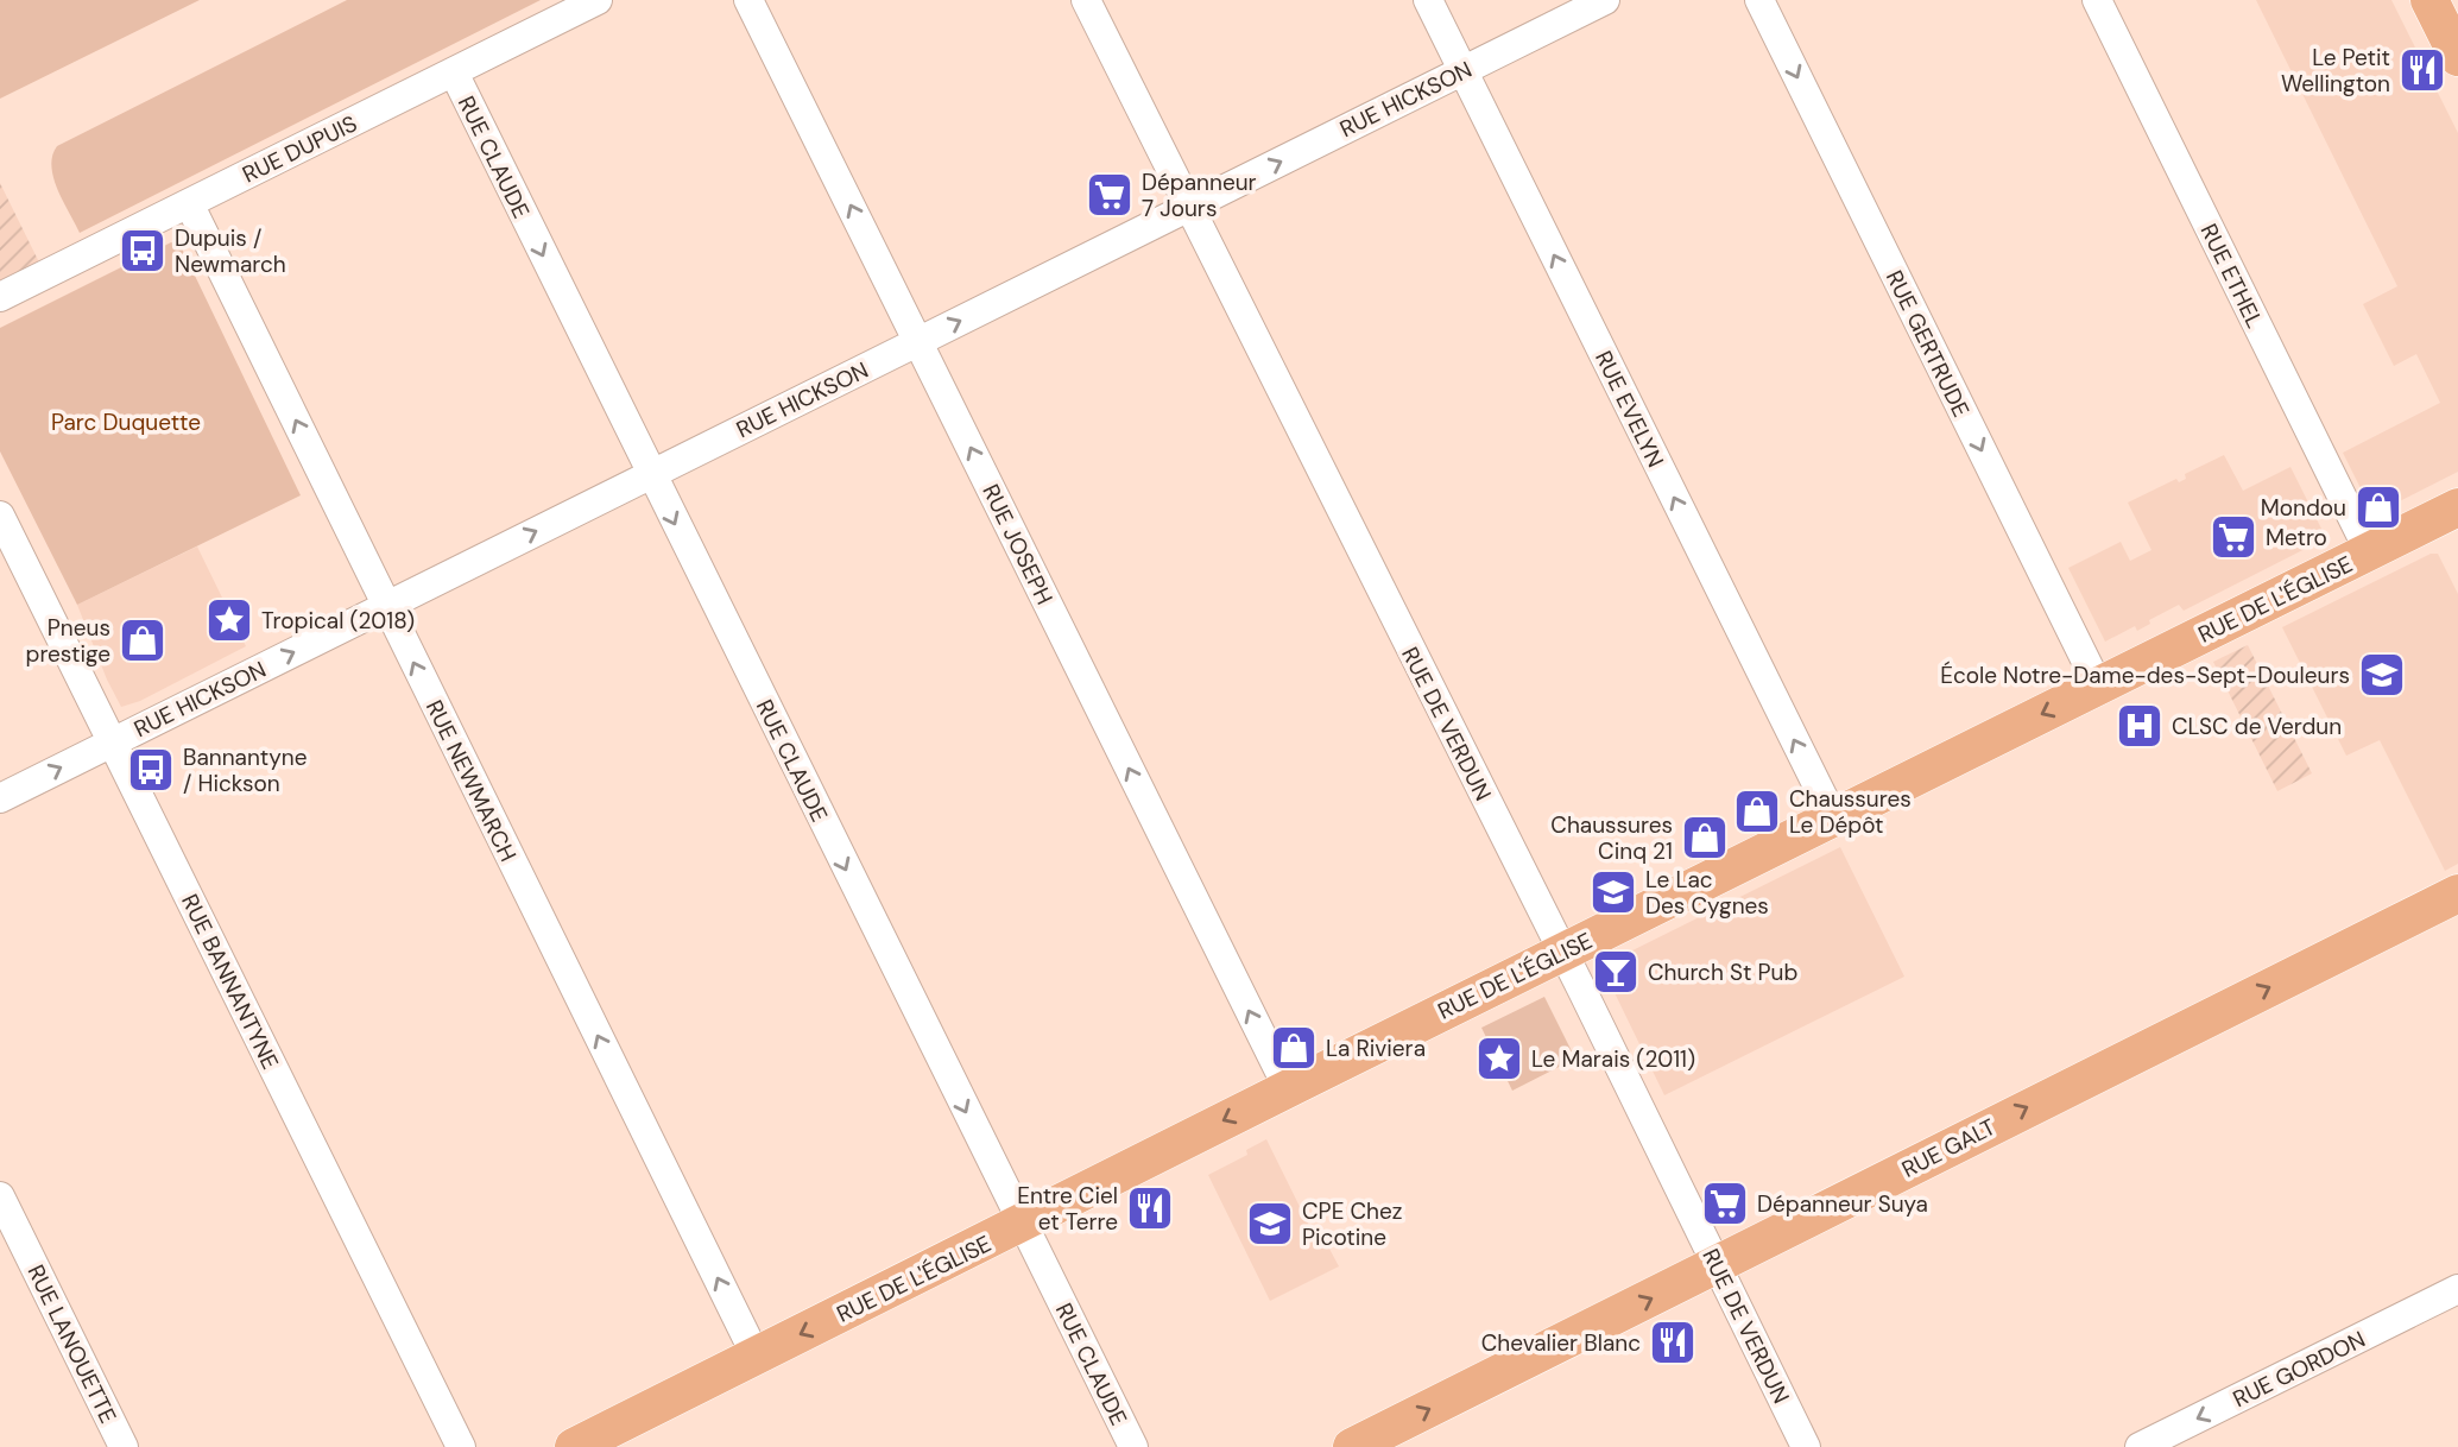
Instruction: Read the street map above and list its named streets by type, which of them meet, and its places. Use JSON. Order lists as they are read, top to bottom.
{
  "streets": {
    "main road": ["RUE DE L'ÉGLISE", "RUE GALT"],
    "street": [
      "RUE HICKSON",
      "RUE DUPUIS",
      "RUE CLAUDE",
      "RUE ETHEL",
      "RUE GERTRUDE",
      "RUE EVELYN",
      "RUE JOSEPH",
      "RUE DE VERDUN",
      "RUE NEWMARCH",
      "RUE BANNANTYNE",
      "RUE LANOUETTE",
      "RUE GORDON"
    ]
  },
  "crossings": [
    ["RUE HICKSON", "RUE CLAUDE"],
    ["RUE HICKSON", "RUE EVELYN"],
    ["RUE HICKSON", "RUE JOSEPH"],
    ["RUE HICKSON", "RUE DE VERDUN"],
    ["RUE HICKSON", "RUE NEWMARCH"],
    ["RUE HICKSON", "RUE BANNANTYNE"],
    ["RUE DUPUIS", "RUE CLAUDE"],
    ["RUE DUPUIS", "RUE NEWMARCH"],
    ["RUE CLAUDE", "RUE DE L'ÉGLISE"],
    ["RUE ETHEL", "RUE DE L'ÉGLISE"],
    ["RUE GERTRUDE", "RUE DE L'ÉGLISE"],
    ["RUE EVELYN", "RUE DE L'ÉGLISE"],
    ["RUE JOSEPH", "RUE DE L'ÉGLISE"],
    ["RUE DE L'ÉGLISE", "RUE DE VERDUN"],
    ["RUE DE L'ÉGLISE", "RUE NEWMARCH"],
    ["RUE DE VERDUN", "RUE GALT"]
  ],
  "one_way": [
    "RUE HICKSON",
    "RUE CLAUDE",
    "RUE GERTRUDE",
    "RUE EVELYN",
    "RUE JOSEPH",
    "RUE DE L'ÉGLISE",
    "RUE NEWMARCH",
    "RUE GALT",
    "RUE GORDON"
  ],
  "parks": ["Parc Duquette"],
  "places": {
    "restaurant": ["Le Petit Wellington", "Entre Ciel et Terre", "Chevalier Blanc"],
    "supermarket": ["Dépanneur 7 Jours", "Metro", "Dépanneur Suya"],
    "bus stop": ["Dupuis / Newmarch", "Bannantyne / Hickson"],
    "shop": [
      "Mondou",
      "Pneus prestige",
      "Chaussures Le Dépôt",
      "Chaussures Cinq 21",
      "La Riviera"
    ],
    "place": ["Tropical (2018)", "Le Marais (2011)"],
    "school or university": ["École Notre-Dame-des-Sept-Douleurs", "Le Lac Des Cygnes", "CPE Chez Picotine"],
    "hospital": ["CLSC de Verdun"],
    "bar": ["Church St Pub"]
  }
}
